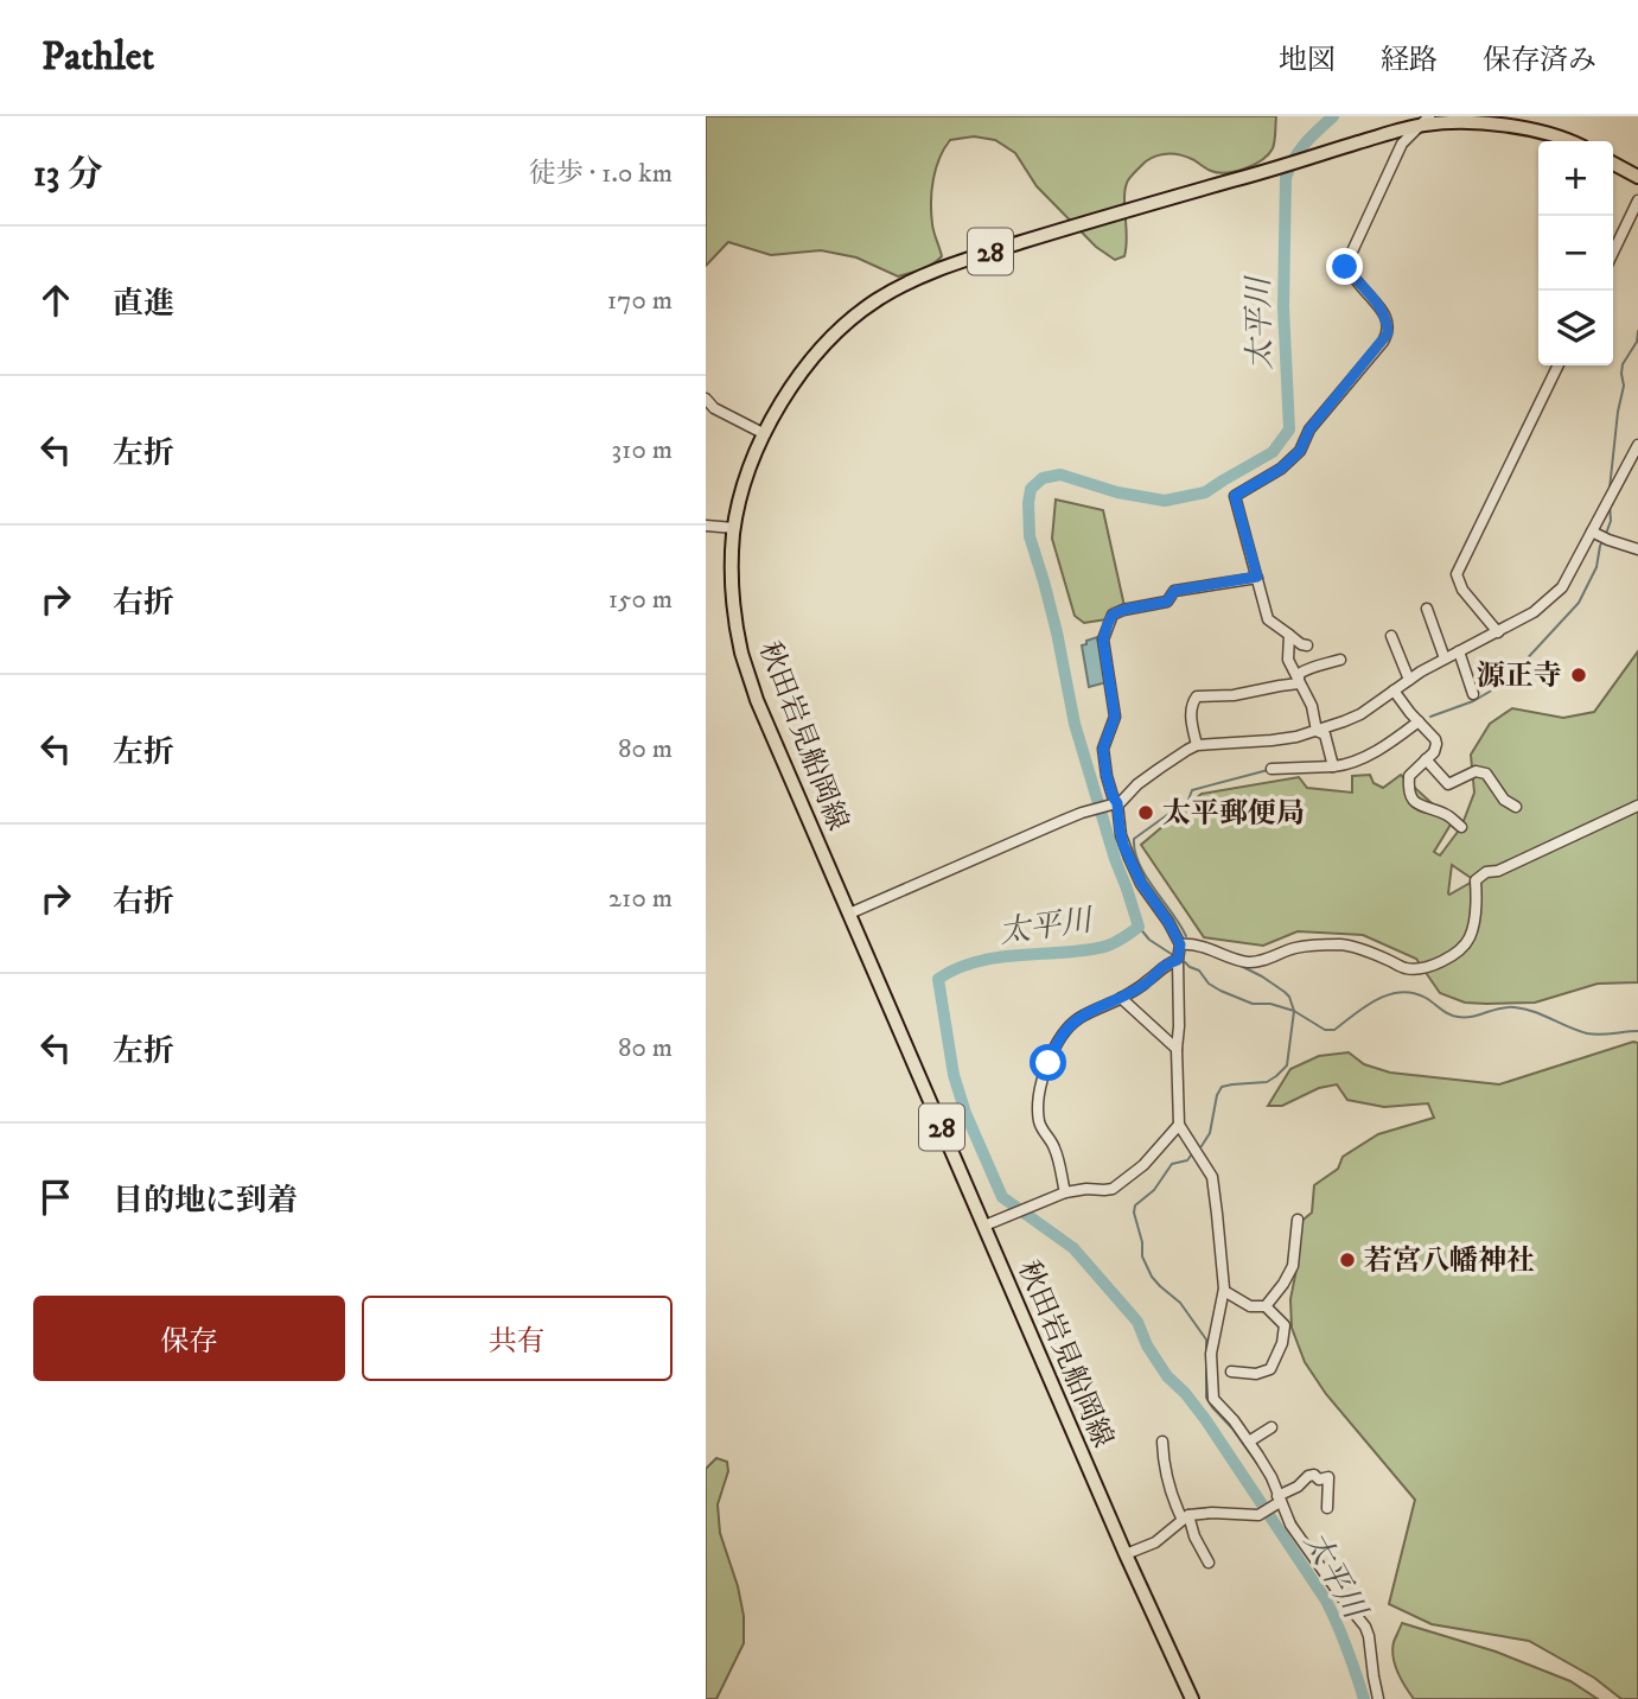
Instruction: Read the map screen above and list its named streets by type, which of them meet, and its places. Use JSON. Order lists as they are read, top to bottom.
{
  "streets": {
    "main road": ["28", "秋田岩見船岡線"]
  },
  "water": ["太平川"],
  "places": ["源正寺", "太平郵便局", "若宮八幡神社"],
  "page": {
    "header": "Pathlet",
    "nav": ["地図", "経路", "保存済み"],
    "heading": ["13 分", "徒歩 · 1.0 km"],
    "map_buttons": ["+", "−"],
    "list": [
      ["直進", "170 m"],
      ["左折", "310 m"],
      ["右折", "150 m"],
      ["左折", "80 m"],
      ["右折", "210 m"],
      ["左折", "80 m"],
      "目的地に到着"
    ],
    "buttons": ["保存", "共有"]
  }
}
